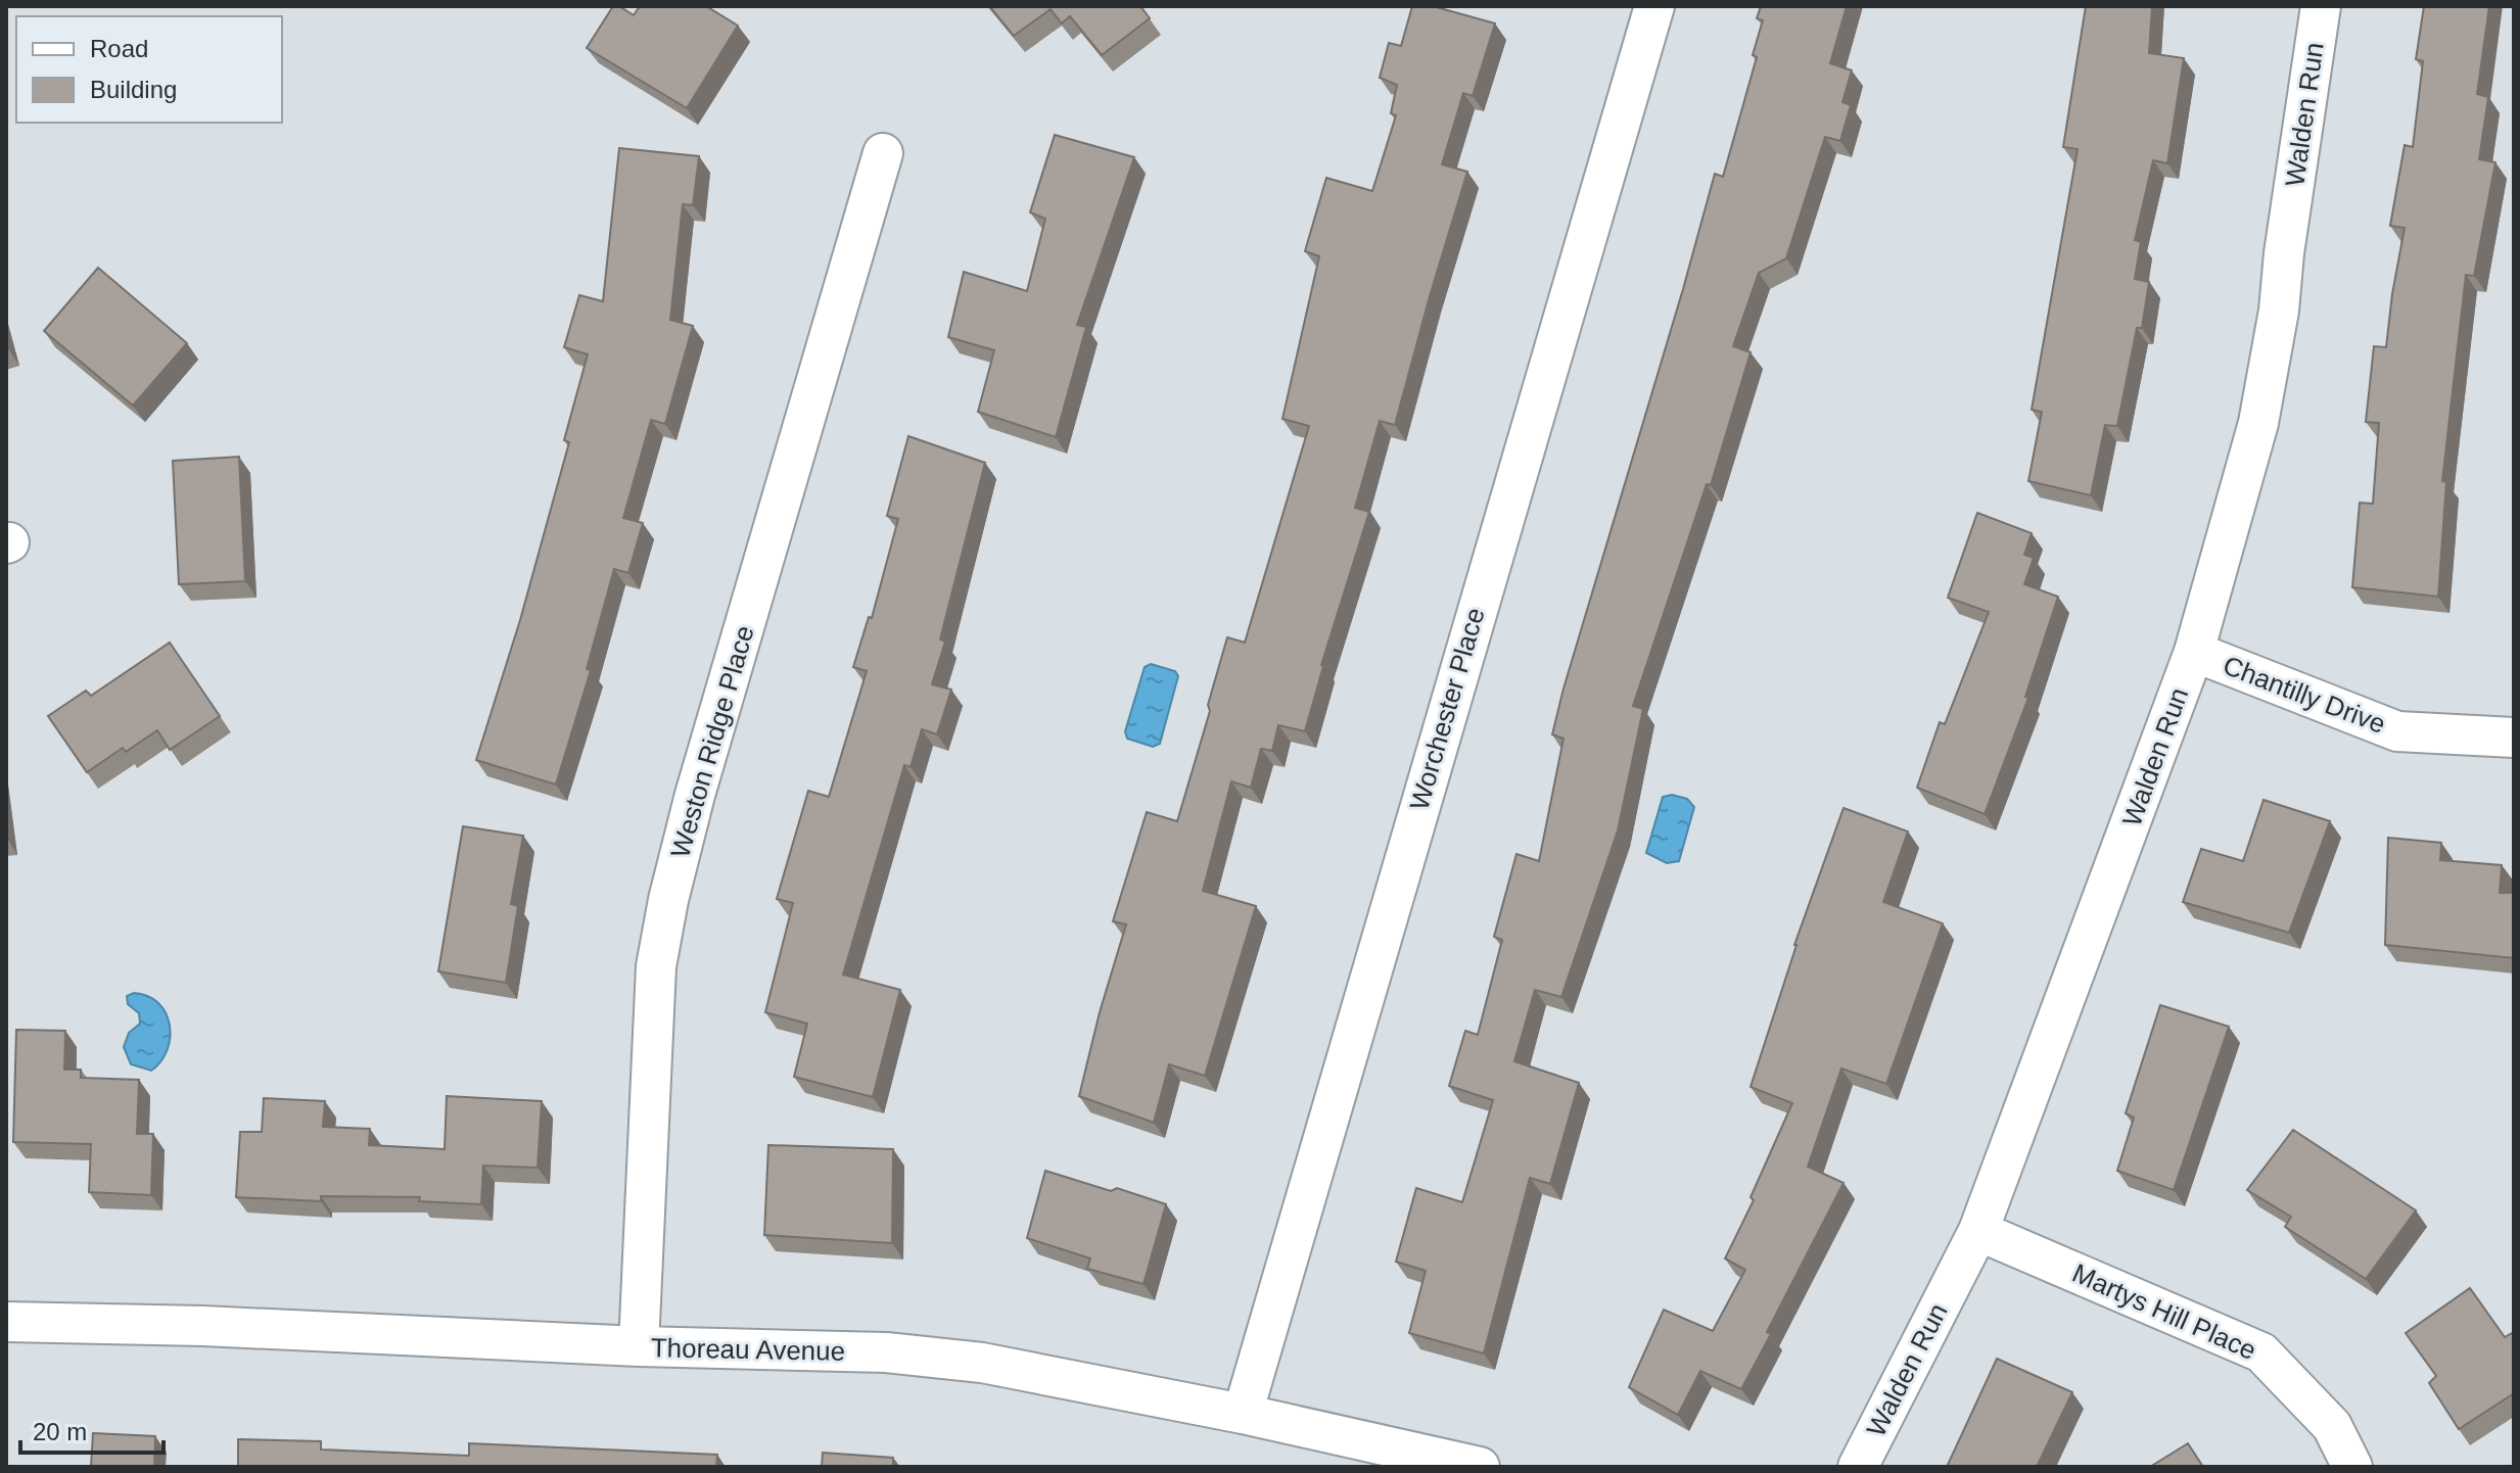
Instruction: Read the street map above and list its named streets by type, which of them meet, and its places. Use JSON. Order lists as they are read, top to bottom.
{
  "streets": {
    "street": [
      "Walden Run",
      "Chantilly Drive",
      "Worchester Place",
      "Weston Ridge Place",
      "Martys Hill Place",
      "Thoreau Avenue"
    ]
  },
  "crossings": [
    ["Walden Run", "Chantilly Drive"],
    ["Walden Run", "Martys Hill Place"],
    ["Worchester Place", "Thoreau Avenue"],
    ["Weston Ridge Place", "Thoreau Avenue"]
  ],
  "legend": ["Road", "Building"],
  "scale_bar": "20 m"
}
